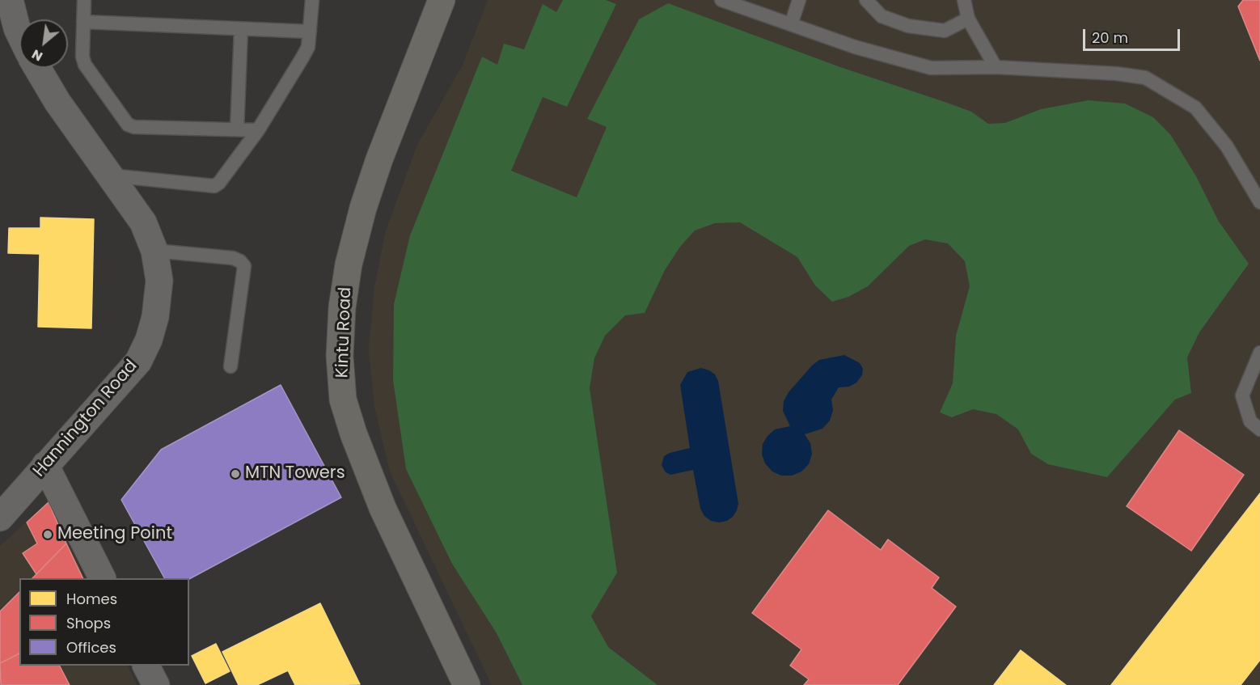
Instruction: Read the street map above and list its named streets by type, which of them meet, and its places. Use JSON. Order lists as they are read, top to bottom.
{
  "streets": {
    "street": ["Kintu Road", "Hannington Road"]
  },
  "places": ["MTN Towers", "Meeting Point"],
  "legend": ["Homes", "Shops", "Offices"],
  "scale_bar": "20 m",
  "north": "bottom left"
}
